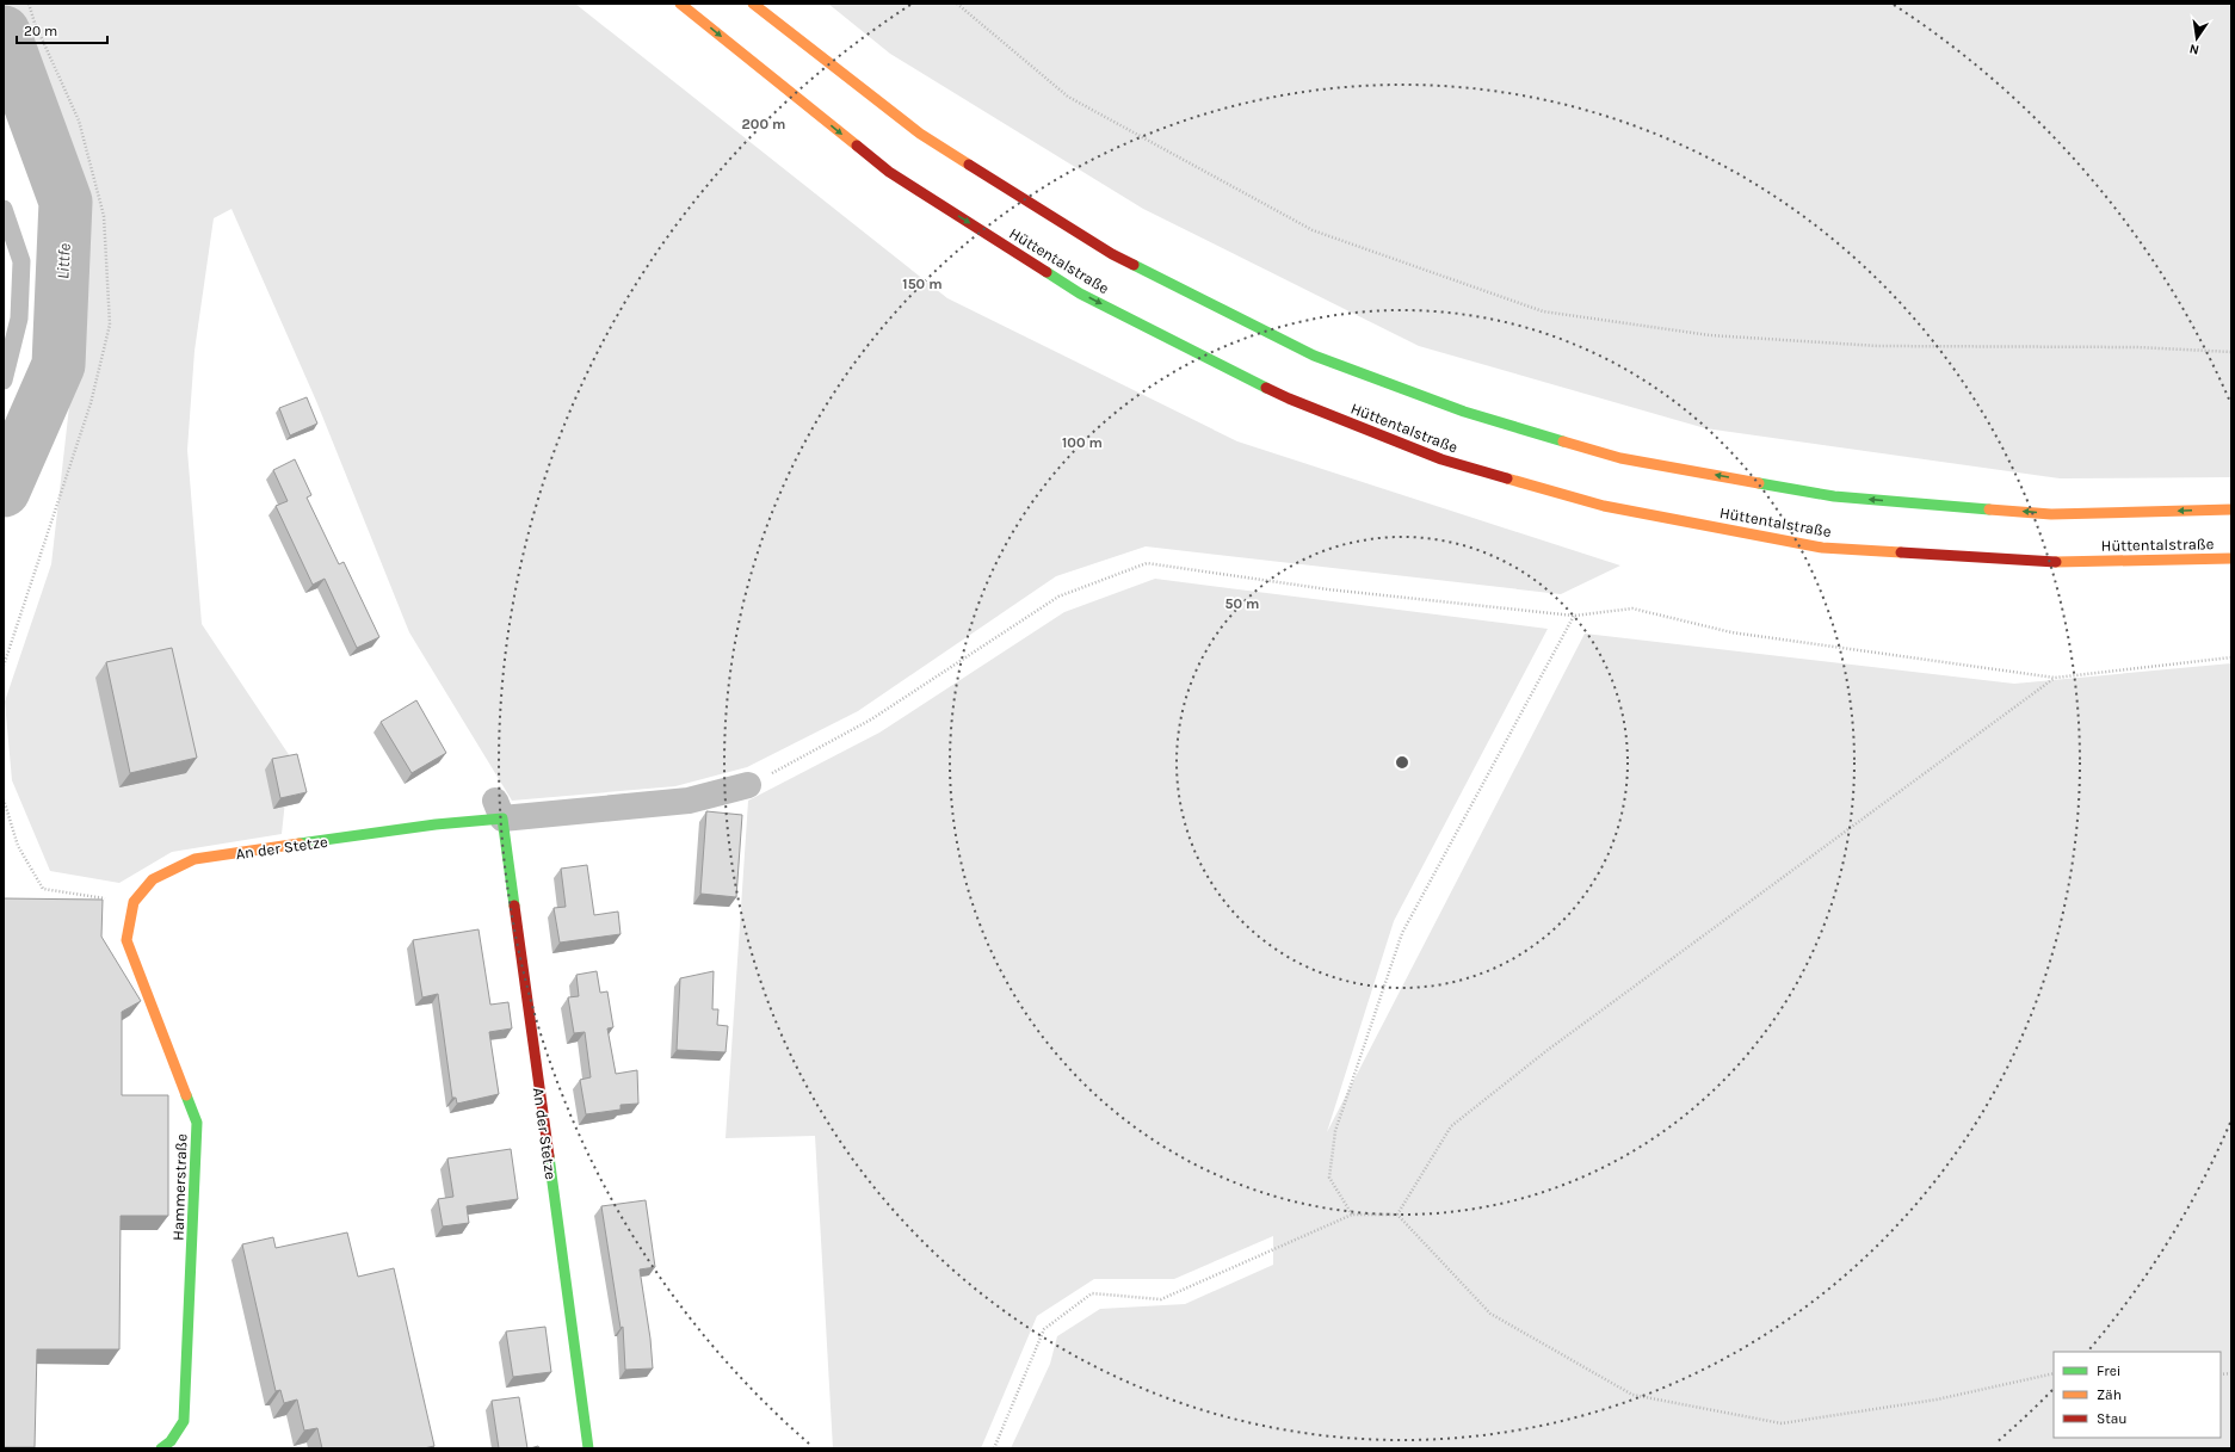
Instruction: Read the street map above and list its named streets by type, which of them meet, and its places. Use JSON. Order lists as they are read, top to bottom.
{
  "streets": {
    "main road": ["Hüttentalstraße", "An der Stetze", "Hammerstraße"]
  },
  "crossings": [
    ["An der Stetze", "Hammerstraße"]
  ],
  "water": ["Littfe"],
  "legend": ["Frei", "Zäh", "Stau"],
  "scale_bar": "20 m",
  "north": "bottom",
  "rings": [
    "200 m",
    "150 m",
    "100 m",
    "50 m"
  ]
}
